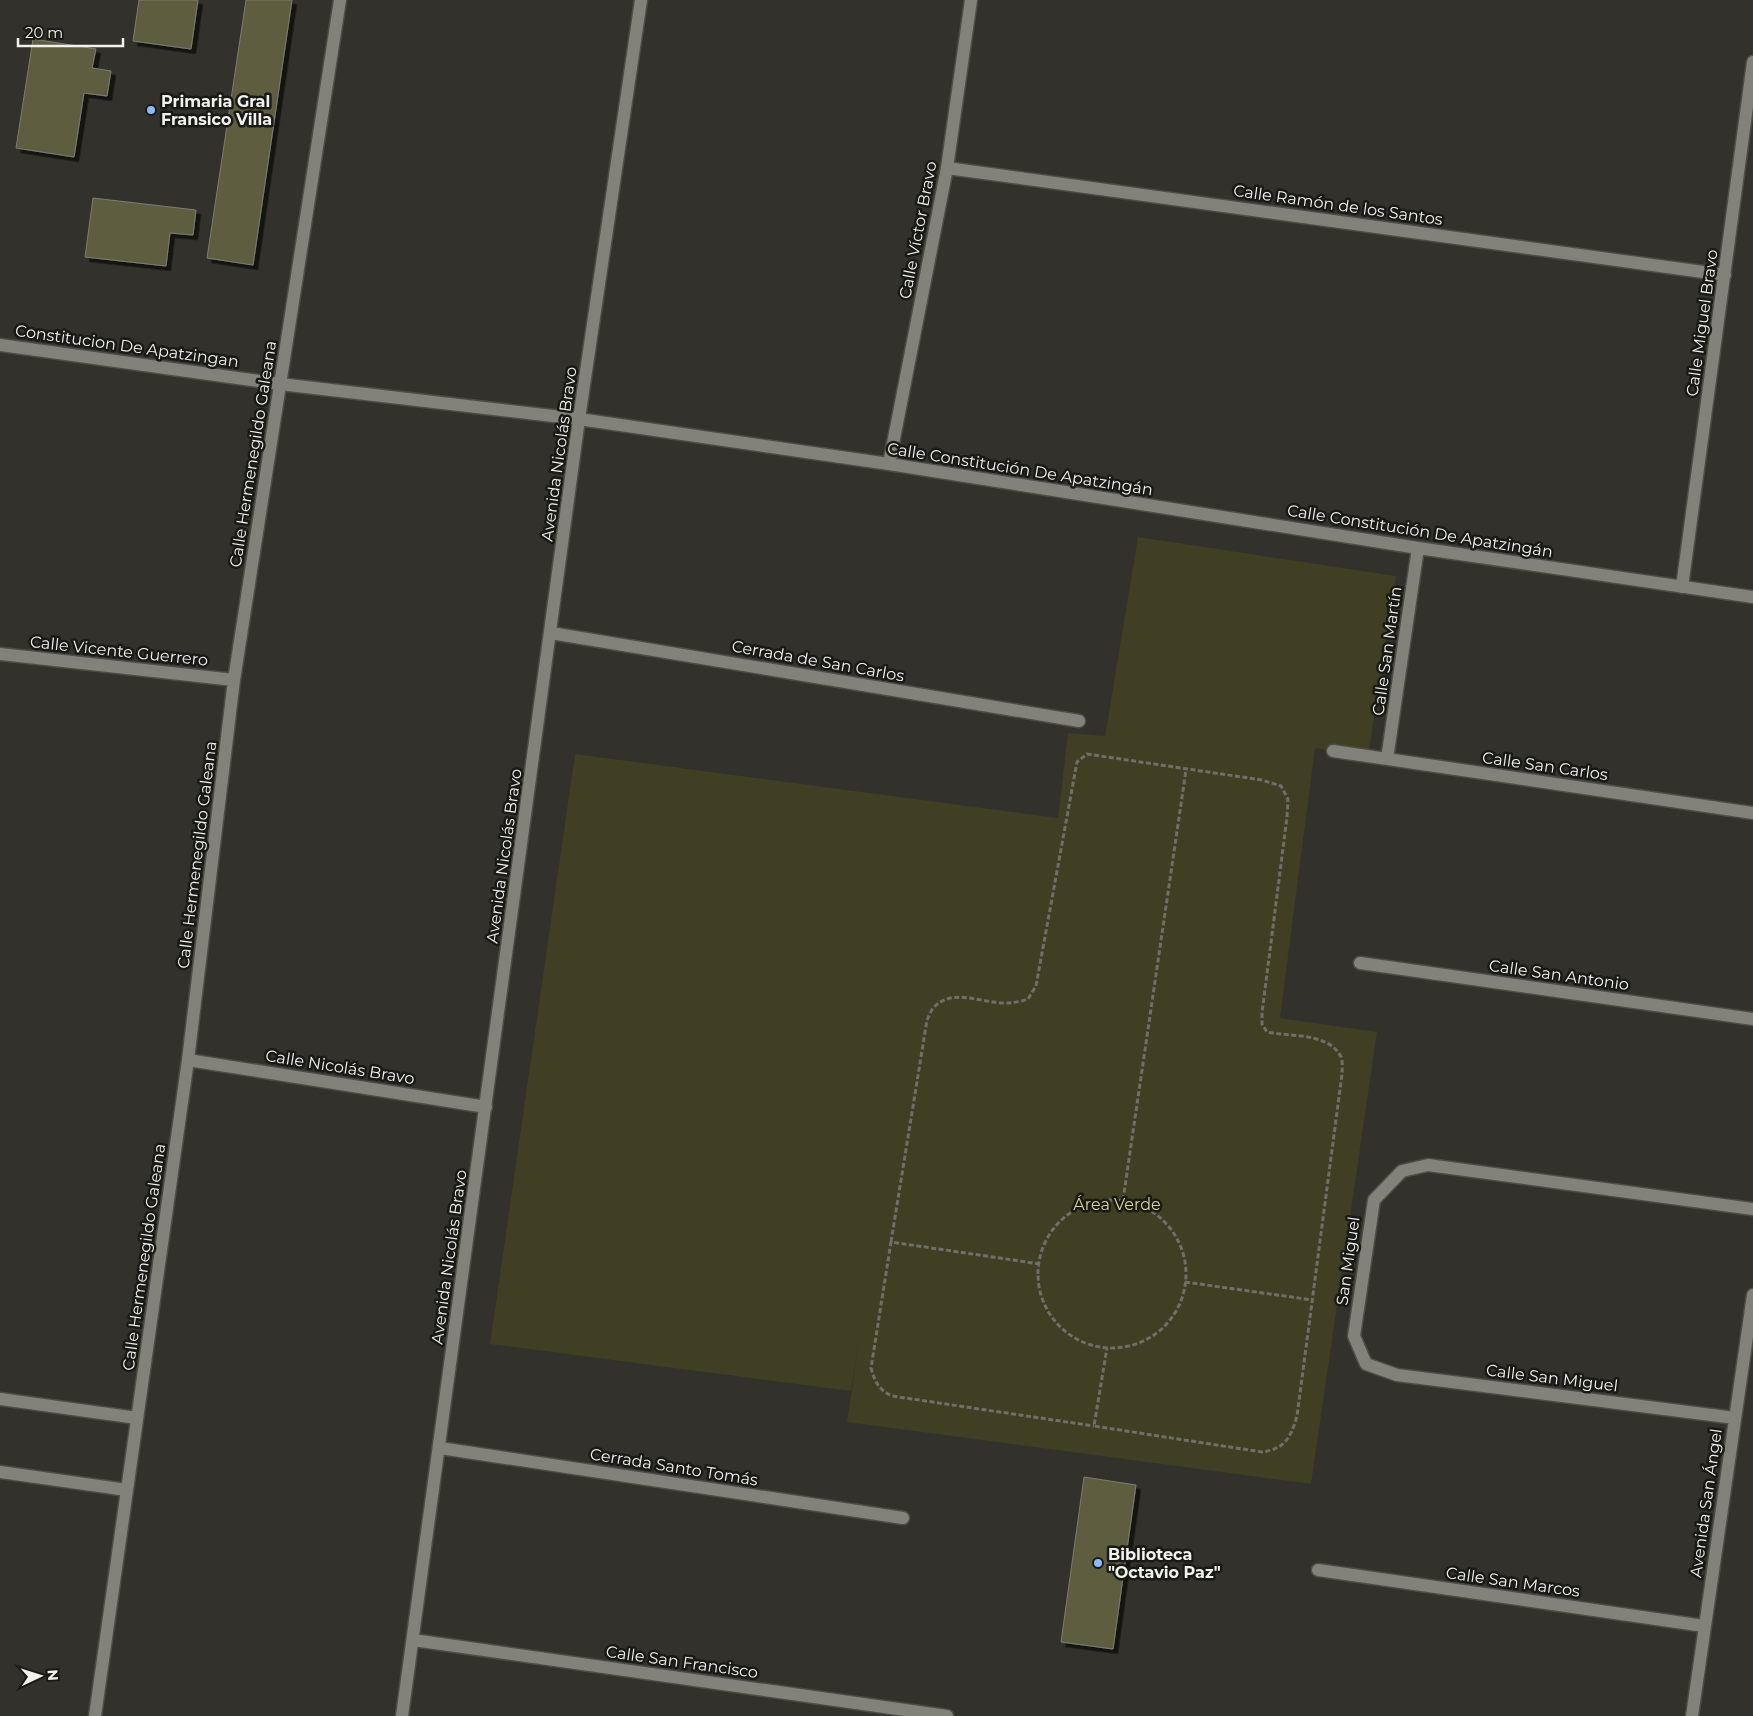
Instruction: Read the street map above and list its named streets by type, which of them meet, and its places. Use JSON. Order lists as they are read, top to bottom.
{
  "streets": {
    "street": [
      "Calle Ramón de los Santos",
      "Calle Víctor Bravo",
      "Calle Miguel Bravo",
      "Constitucion De Apatzingan",
      "Calle Hermenegildo Galeana",
      "Avenida Nicolás Bravo",
      "Calle Constitución De Apatzingán",
      "Calle Vicente Guerrero",
      "Calle San Martín",
      "Cerrada de San Carlos",
      "Calle San Carlos",
      "Calle San Antonio",
      "Calle Nicolás Bravo",
      "San Miguel",
      "Calle San Miguel",
      "Cerrada Santo Tomás",
      "Avenida San Ángel",
      "Calle San Marcos",
      "Calle San Francisco"
    ]
  },
  "crossings": [
    ["Calle Ramón de los Santos", "Calle Víctor Bravo"],
    ["Calle Ramón de los Santos", "Calle Miguel Bravo"],
    ["Calle Víctor Bravo", "Calle Constitución De Apatzingán"],
    ["Calle Miguel Bravo", "Calle Constitución De Apatzingán"],
    ["Constitucion De Apatzingan", "Calle Hermenegildo Galeana"],
    ["Constitucion De Apatzingan", "Calle Constitución De Apatzingán"],
    ["Calle Hermenegildo Galeana", "Calle Constitución De Apatzingán"],
    ["Calle Hermenegildo Galeana", "Calle Vicente Guerrero"],
    ["Calle Hermenegildo Galeana", "Calle Nicolás Bravo"],
    ["Avenida Nicolás Bravo", "Calle Constitución De Apatzingán"],
    ["Avenida Nicolás Bravo", "Cerrada de San Carlos"],
    ["Avenida Nicolás Bravo", "Calle Nicolás Bravo"],
    ["Avenida Nicolás Bravo", "Cerrada Santo Tomás"],
    ["Avenida Nicolás Bravo", "Calle San Francisco"],
    ["Calle Constitución De Apatzingán", "Calle San Martín"],
    ["Calle San Martín", "Calle San Carlos"],
    ["San Miguel", "Calle San Miguel"],
    ["Calle San Miguel", "Avenida San Ángel"],
    ["Avenida San Ángel", "Calle San Marcos"]
  ],
  "parks": ["Área Verde"],
  "places": ["Primaria Gral Fransico Villa", "Biblioteca \"Octavio Paz\""],
  "scale_bar": "20 m",
  "north": "right"
}
